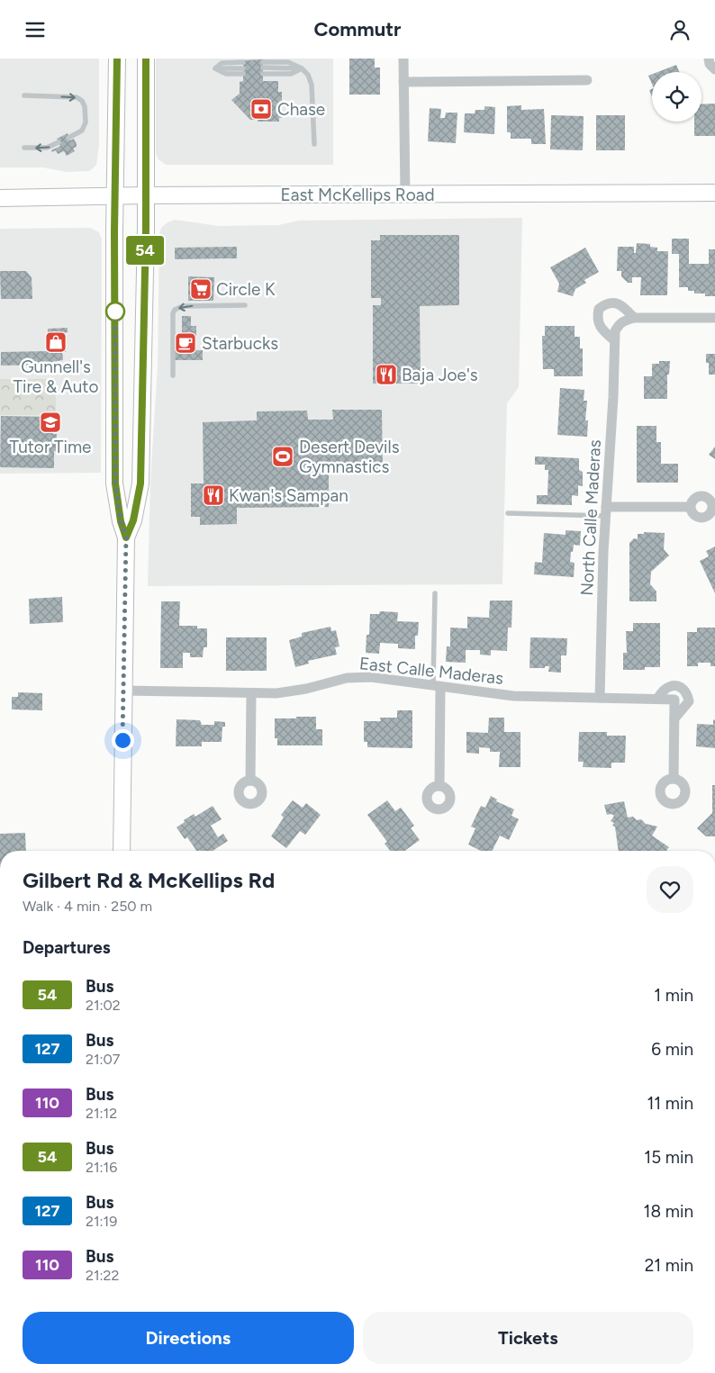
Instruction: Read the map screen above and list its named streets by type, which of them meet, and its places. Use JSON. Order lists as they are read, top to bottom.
{
  "streets": {
    "main road": ["East McKellips Road"],
    "street": ["North Calle Maderas", "East Calle Maderas"]
  },
  "crossings": [
    ["North Calle Maderas", "East Calle Maderas"]
  ],
  "places": {
    "bank": ["Chase"],
    "supermarket": ["Circle K"],
    "shop": ["Gunnell's Tire & Auto"],
    "cafe": ["Starbucks"],
    "restaurant": ["Baja Joe's", "Kwan's Sampan"],
    "school or university": ["Tutor Time"],
    "sports": ["Desert Devils Gymnastics"]
  },
  "lines": ["bus line 54"],
  "page": {
    "header": "Commutr",
    "on_map": "54",
    "heading": [
      ["Gilbert Rd & McKellips Rd", "Walk · 4 min · 250 m"],
      "Departures"
    ],
    "list": [
      {
        "mark": "54",
        "name": "Bus",
        "note": "21:02",
        "value": "1 min"
      },
      {
        "mark": "127",
        "name": "Bus",
        "note": "21:07",
        "value": "6 min"
      },
      {
        "mark": "110",
        "name": "Bus",
        "note": "21:12",
        "value": "11 min"
      },
      {
        "mark": "54",
        "name": "Bus",
        "note": "21:16",
        "value": "15 min"
      },
      {
        "mark": "127",
        "name": "Bus",
        "note": "21:19",
        "value": "18 min"
      },
      {
        "mark": "110",
        "name": "Bus",
        "note": "21:22",
        "value": "21 min"
      }
    ],
    "buttons": ["Directions", "Tickets"]
  }
}
